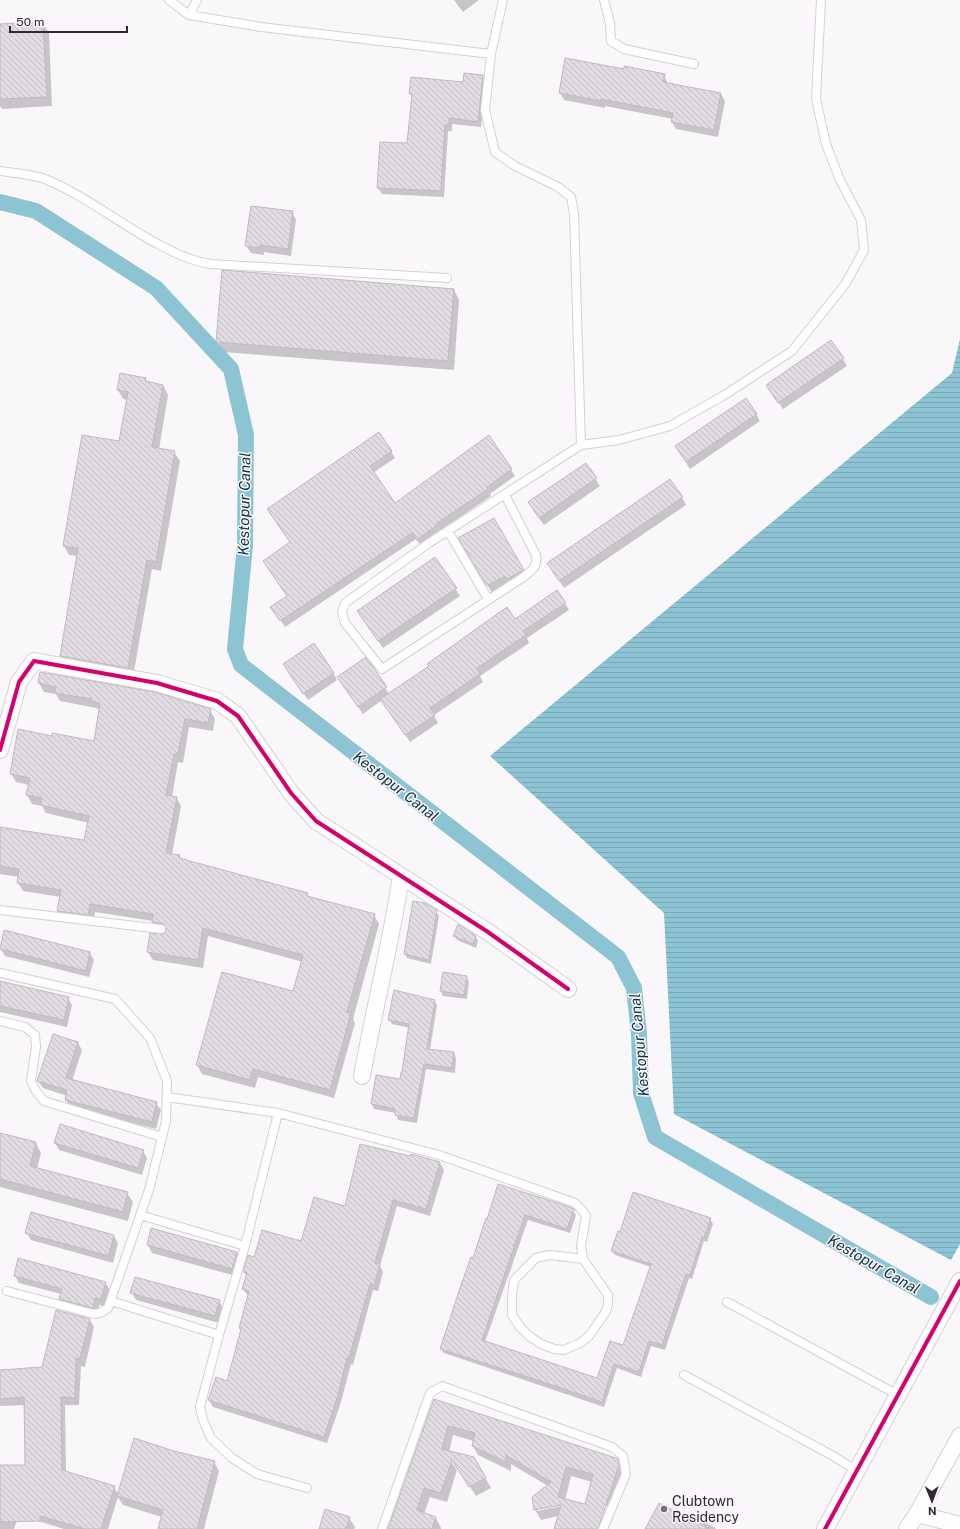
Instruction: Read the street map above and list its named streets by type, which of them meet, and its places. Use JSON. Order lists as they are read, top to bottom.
{
  "water": ["Kestopur Canal"],
  "places": ["Clubtown Residency"],
  "scale_bar": "50 m",
  "north": "bottom"
}
